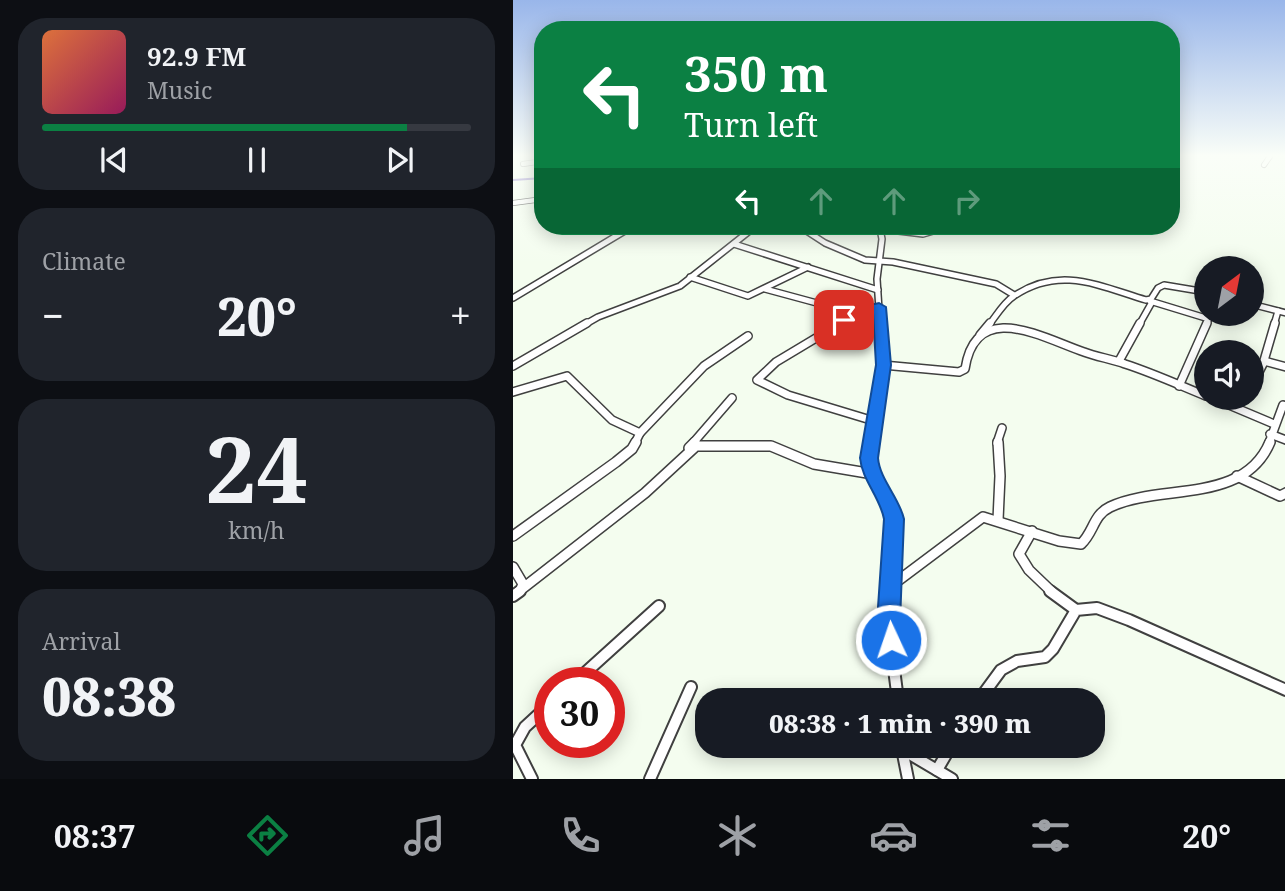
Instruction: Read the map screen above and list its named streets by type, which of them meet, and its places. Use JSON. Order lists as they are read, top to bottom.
{
  "north": "top right",
  "page": {
    "turn": ["350 m", "Turn left"],
    "song": ["92.9 FM", "Music"],
    "tile": [
      "Climate",
      ["24", "km/h"],
      ["Arrival", "08:38"]
    ],
    "heat": ["−", "20°", "+"],
    "limit": "30",
    "trip": "08:38 · 1 min · 390 m",
    "tabs": ["08:37", "20°"]
  }
}
